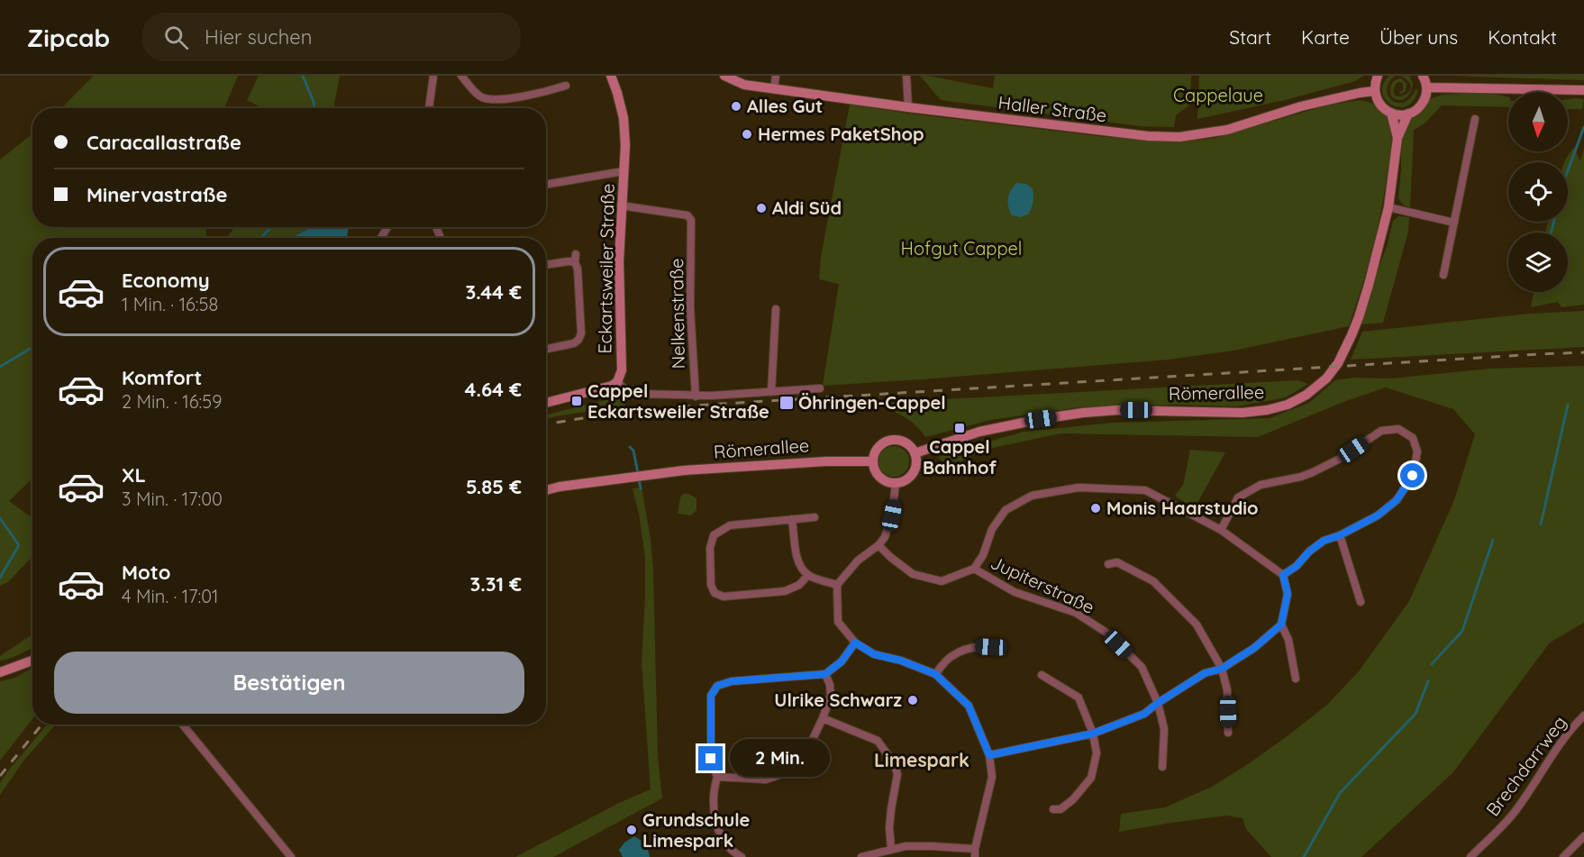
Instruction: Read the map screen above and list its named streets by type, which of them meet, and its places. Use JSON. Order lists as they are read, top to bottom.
{
  "streets": {
    "street": [
      "Haller Straße",
      "Eckartsweiler Straße",
      "Nelkenstraße",
      "Römerallee",
      "Jupiterstraße",
      "Brechdarrweg"
    ]
  },
  "crossings": [
    ["Eckartsweiler Straße", "Nelkenstraße"]
  ],
  "districts": ["Limespark"],
  "parks": ["Cappelaue", "Hofgut Cappel"],
  "places": {
    "other": [
      "Alles Gut",
      "Hermes PaketShop",
      "Aldi Süd",
      "Monis Haarstudio",
      "Ulrike Schwarz",
      "Grundschule Limespark"
    ],
    "transit": ["Cappel Eckartsweiler Straße", "Öhringen-Cappel", "Cappel Bahnhof"]
  },
  "north": "bottom",
  "page": {
    "header": "Zipcab",
    "search": "Hier suchen",
    "nav": [
      "Start",
      "Karte",
      "Über uns",
      "Kontakt"
    ],
    "banner": ["Caracallastraße", "Minervastraße"],
    "list": [
      {
        "name": "Economy",
        "note": "1 Min. · 16:58",
        "value": "3.44 €"
      },
      {
        "name": "Komfort",
        "note": "2 Min. · 16:59",
        "value": "4.64 €"
      },
      {
        "name": "XL",
        "note": "3 Min. · 17:00",
        "value": "5.85 €"
      },
      {
        "name": "Moto",
        "note": "4 Min. · 17:01",
        "value": "3.31 €"
      }
    ],
    "buttons": "Bestätigen",
    "bubble": "2 Min."
  }
}
